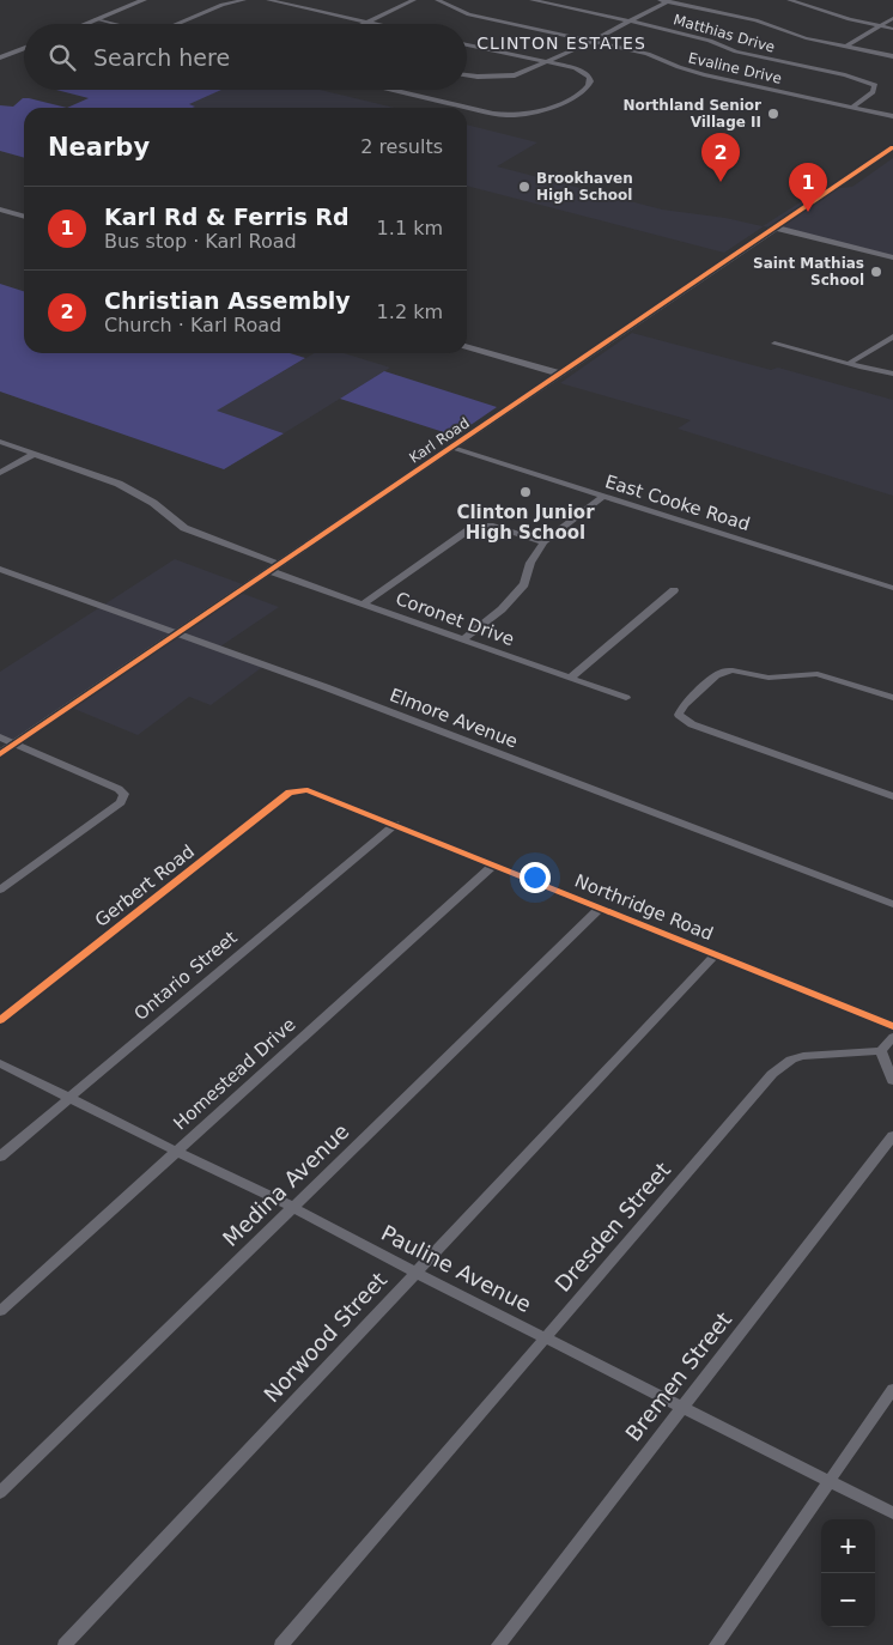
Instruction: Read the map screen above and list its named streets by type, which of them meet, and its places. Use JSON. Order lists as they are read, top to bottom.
{
  "streets": {
    "main road": ["Karl Road"],
    "street": [
      "Matthias Drive",
      "Evaline Drive",
      "East Cooke Road",
      "Coronet Drive",
      "Elmore Avenue",
      "Gerbert Road",
      "Northridge Road",
      "Ontario Street",
      "Homestead Drive",
      "Medina Avenue",
      "Dresden Street",
      "Pauline Avenue",
      "Norwood Street",
      "Bremen Street"
    ]
  },
  "crossings": [
    ["Matthias Drive", "Evaline Drive"],
    ["Karl Road", "East Cooke Road"],
    ["Karl Road", "Coronet Drive"],
    ["Karl Road", "Elmore Avenue"],
    ["Gerbert Road", "Northridge Road"],
    ["Northridge Road", "Ontario Street"],
    ["Northridge Road", "Homestead Drive"],
    ["Northridge Road", "Medina Avenue"],
    ["Northridge Road", "Norwood Street"],
    ["Ontario Street", "Pauline Avenue"],
    ["Homestead Drive", "Pauline Avenue"],
    ["Medina Avenue", "Pauline Avenue"],
    ["Dresden Street", "Pauline Avenue"],
    ["Pauline Avenue", "Norwood Street"],
    ["Pauline Avenue", "Bremen Street"]
  ],
  "districts": ["CLINTON ESTATES"],
  "places": [
    "Northland Senior Village II",
    "Brookhaven High School",
    "Saint Mathias School",
    "Clinton Junior High School"
  ],
  "page": {
    "search": "Search here",
    "heading": ["Nearby", "2 results"],
    "pins": ["2", "1"],
    "list": [
      {
        "mark": "1",
        "name": "Karl Rd & Ferris Rd",
        "note": "Bus stop · Karl Road",
        "value": "1.1 km"
      },
      {
        "mark": "2",
        "name": "Christian Assembly",
        "note": "Church · Karl Road",
        "value": "1.2 km"
      }
    ],
    "map_buttons": ["+", "−"]
  }
}
